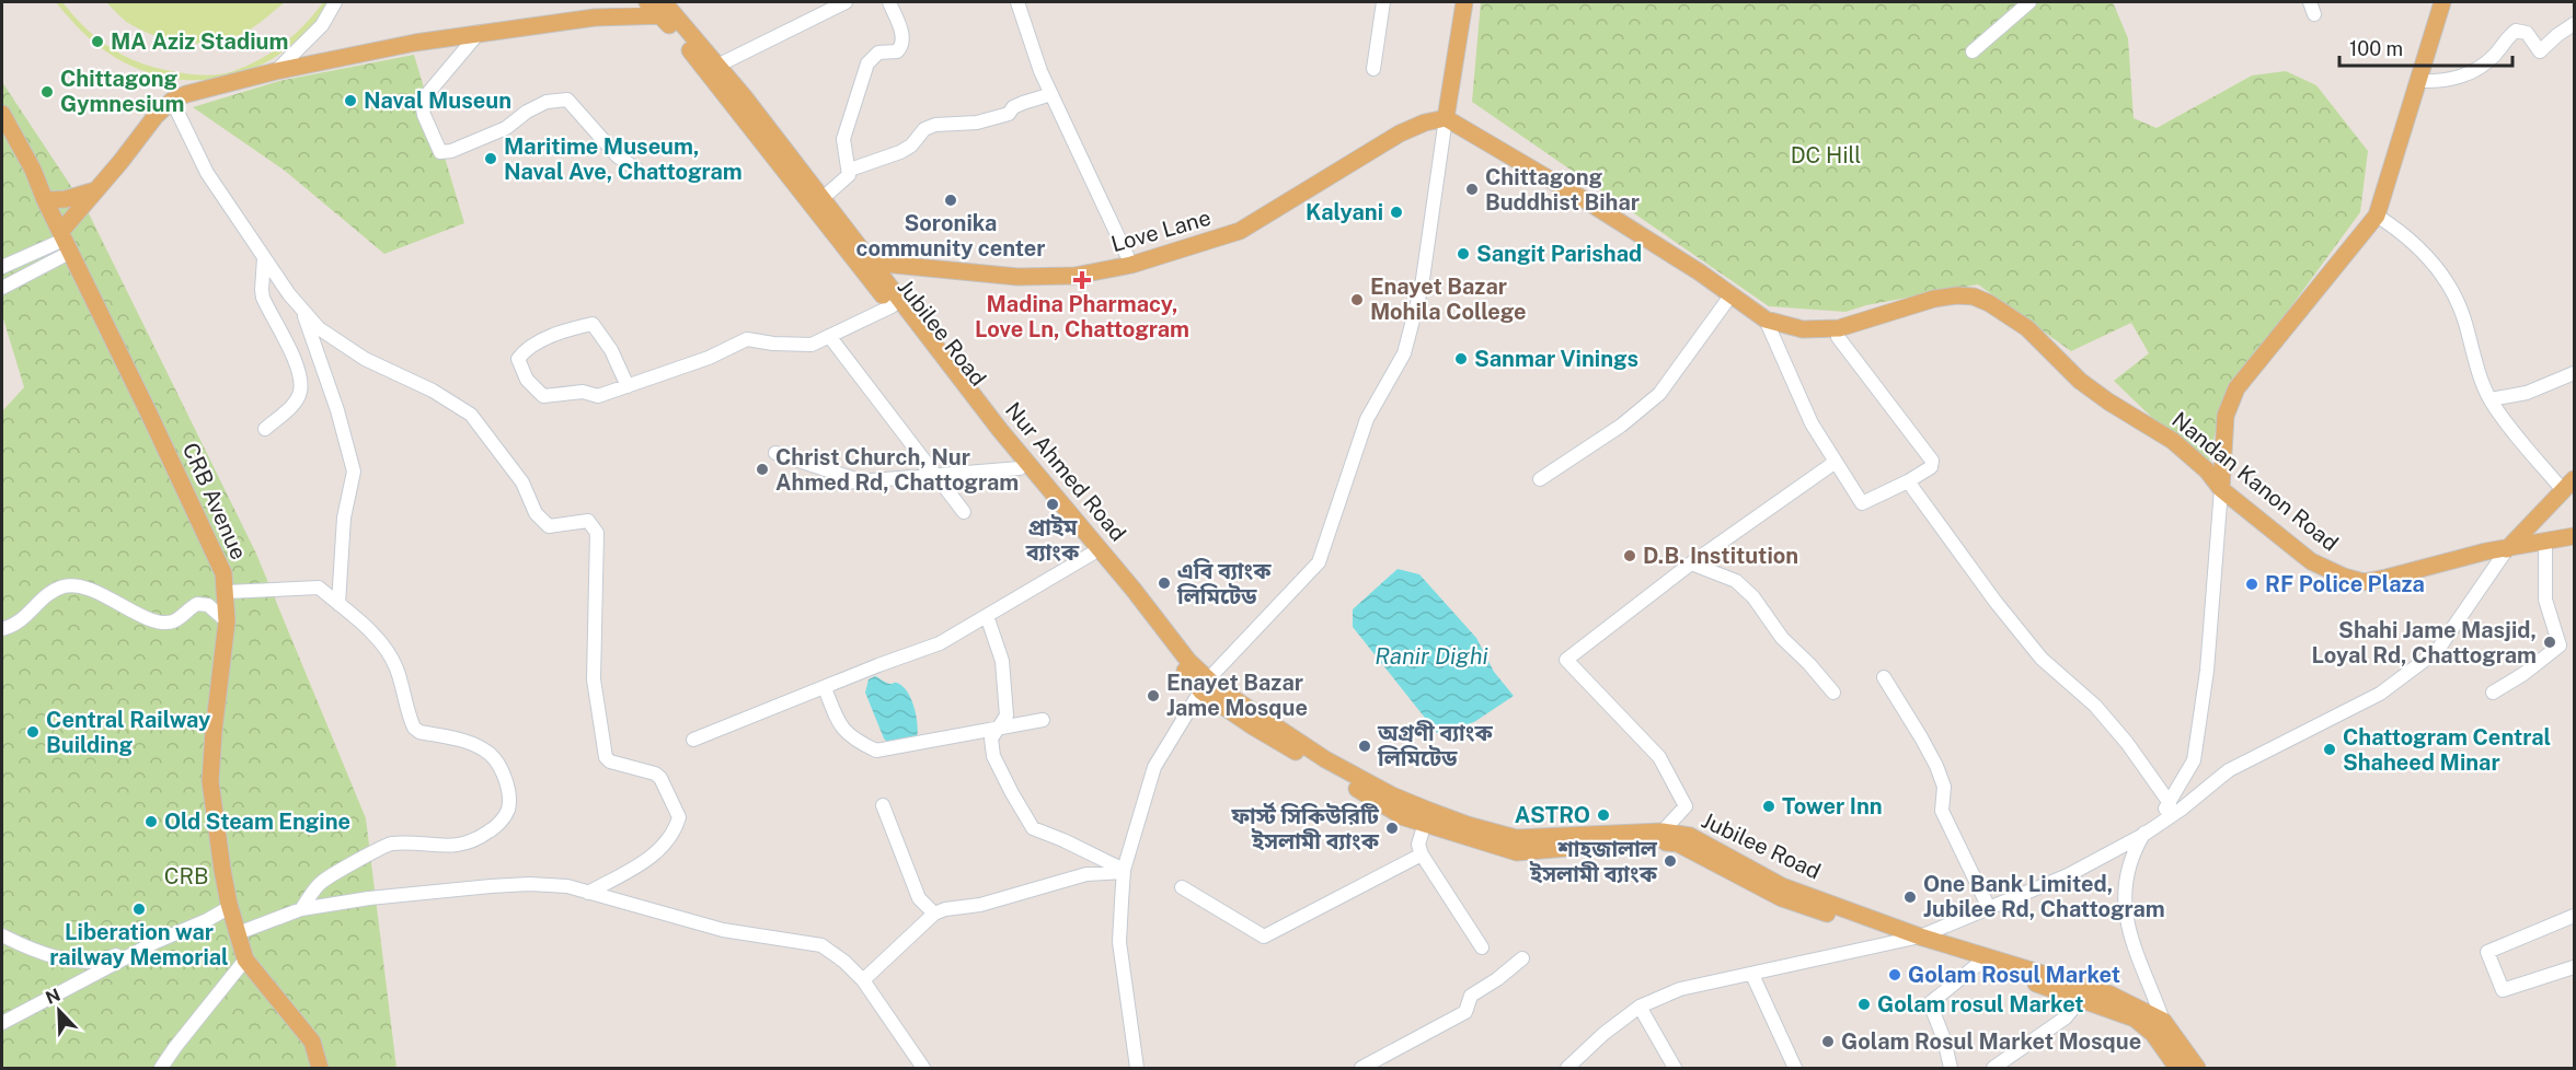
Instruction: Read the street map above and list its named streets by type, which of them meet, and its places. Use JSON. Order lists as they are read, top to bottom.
{
  "streets": {
    "main road": [
      "Love Lane",
      "Jubilee Road",
      "Nur Ahmed Road",
      "Nandan Kanon Road",
      "CRB Avenue"
    ]
  },
  "crossings": [
    ["Love Lane", "Jubilee Road"],
    ["Love Lane", "Nur Ahmed Road"],
    ["Love Lane", "Nandan Kanon Road"],
    ["Jubilee Road", "Nur Ahmed Road"]
  ],
  "water": ["Ranir Dighi"],
  "parks": ["DC Hill", "CRB"],
  "places": {
    "other": [
      "MA Aziz Stadium",
      "Chittagong Gymnesium",
      "Naval Museun",
      "Maritime Museum, Naval Ave, Chattogram",
      "Chittagong Buddhist Bihar",
      "Soronika community center",
      "Kalyani",
      "Sangit Parishad",
      "Enayet Bazar Mohila College",
      "Sanmar Vinings",
      "Christ Church, Nur Ahmed Rd, Chattogram",
      "প্রাইম ব্যাংক",
      "D.B. Institution",
      "এবি ব্যাংক লিমিটেড",
      "RF Police Plaza",
      "Shahi Jame Masjid, Loyal Rd, Chattogram",
      "Enayet Bazar Jame Mosque",
      "Central Railway Building",
      "অগ্রণী ব্যাংক লিমিটেড",
      "Chattogram Central Shaheed Minar",
      "Tower Inn",
      "ASTRO",
      "Old Steam Engine",
      "ফার্স্ট সিকিউরিটি ইসলামী ব্যাংক",
      "শাহজালাল ইসলামী ব্যাংক",
      "One Bank Limited, Jubilee Rd, Chattogram",
      "Liberation war railway Memorial",
      "Golam Rosul Market",
      "Golam rosul Market",
      "Golam Rosul Market Mosque"
    ],
    "health": ["Madina Pharmacy, Love Ln, Chattogram"]
  },
  "scale_bar": "100 m",
  "north": "top left"
}
